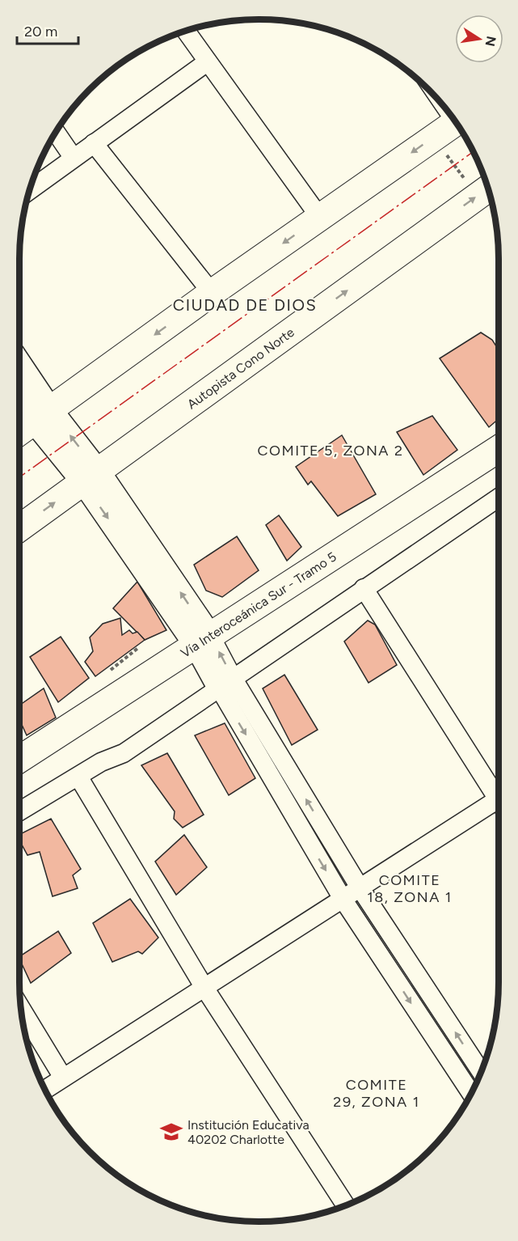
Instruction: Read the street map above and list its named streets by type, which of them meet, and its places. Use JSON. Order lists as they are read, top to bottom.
{
  "streets": {
    "main road": ["Autopista Cono Norte", "Vía Interoceánica Sur - Tramo 5"]
  },
  "districts": [
    "CIUDAD DE DIOS",
    "COMITE 5, ZONA 2",
    "COMITE 18, ZONA 1",
    "COMITE 29, ZONA 1"
  ],
  "places": {
    "school or university": ["Institución Educativa 40202 Charlotte"]
  },
  "scale_bar": "20 m",
  "north": "right"
}
